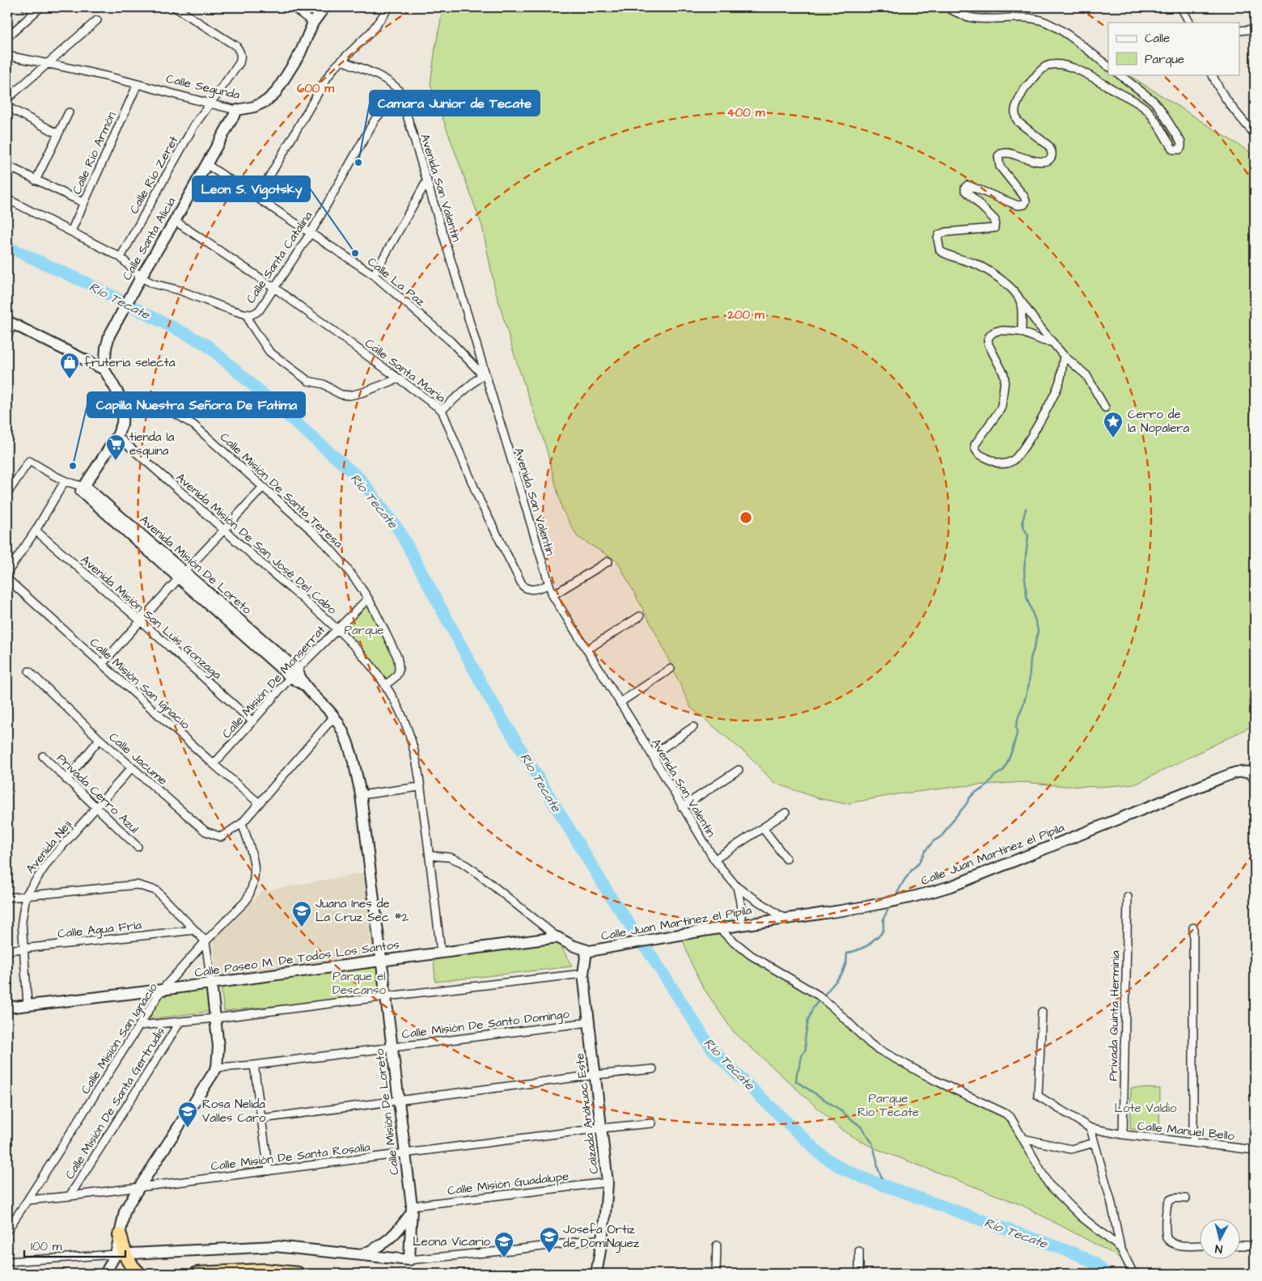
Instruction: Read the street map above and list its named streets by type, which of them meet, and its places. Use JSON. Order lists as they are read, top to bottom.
{
  "streets": {
    "street": [
      "Calle Segunda",
      "Calle Río Armón",
      "Calle Río Zeret",
      "Avenida San Valentín",
      "Calle Santa Alicia",
      "Calle Santa Catalina",
      "Calle La Paz",
      "Calle Santa María",
      "Calle Misión De Santa Teresa",
      "Avenida Misión De San José Del Cabo",
      "Avenida Misión De Loreto",
      "Avenida Misión San Luis Gonzaga",
      "Calle Misión De Monserrat",
      "Calle Misión San Ignacio",
      "Calle Jacume",
      "Privada Cerro Azul",
      "Avenida Neji",
      "Calle Juan Martínez el Pípila",
      "Calle Agua Fría",
      "Calle Paseo M. De Todos Los Santos",
      "Privada Quinta Herminia",
      "Calle Misión De Santo Domingo",
      "Calle Misión De Santa Gertrudis",
      "Calle Misión De Loreto",
      "Calzada Anáhuac Este",
      "Calle Manuel Bello",
      "Calle Misión De Santa Rosalía",
      "Calle Misión Guadalupe"
    ]
  },
  "crossings": [
    ["Calle Segunda", "Calle Río Armón"],
    ["Calle Segunda", "Calle Río Zeret"],
    ["Calle Segunda", "Calle Santa Alicia"],
    ["Avenida San Valentín", "Calle Santa Catalina"],
    ["Avenida San Valentín", "Calle La Paz"],
    ["Avenida San Valentín", "Calle Santa María"],
    ["Avenida San Valentín", "Calle Juan Martínez el Pípila"],
    ["Calle Santa Alicia", "Calle Santa Catalina"],
    ["Calle Santa Alicia", "Calle La Paz"],
    ["Calle Santa Alicia", "Calle Santa María"],
    ["Calle Santa Catalina", "Calle La Paz"],
    ["Calle Santa Catalina", "Calle Santa María"],
    ["Calle Misión De Santa Teresa", "Avenida Misión De San José Del Cabo"],
    ["Calle Misión De Santa Teresa", "Calle Misión De Monserrat"],
    ["Avenida Misión De San José Del Cabo", "Calle Misión De Monserrat"],
    ["Avenida Misión De San José Del Cabo", "Calle Paseo M. De Todos Los Santos"],
    ["Avenida Misión De Loreto", "Calle Misión De Monserrat"],
    ["Avenida Misión San Luis Gonzaga", "Calle Misión De Monserrat"],
    ["Calle Misión De Monserrat", "Calle Misión San Ignacio"],
    ["Calle Misión San Ignacio", "Calle Jacume"],
    ["Calle Misión San Ignacio", "Calle Paseo M. De Todos Los Santos"],
    ["Calle Misión San Ignacio", "Calle Misión De Santa Gertrudis"],
    ["Calle Misión San Ignacio", "Calle Misión De Santa Rosalía"],
    ["Calle Jacume", "Avenida Neji"],
    ["Privada Cerro Azul", "Avenida Neji"],
    ["Avenida Neji", "Calle Agua Fría"],
    ["Avenida Neji", "Calle Paseo M. De Todos Los Santos"],
    ["Calle Juan Martínez el Pípila", "Calzada Anáhuac Este"],
    ["Calle Paseo M. De Todos Los Santos", "Calle Misión De Loreto"],
    ["Privada Quinta Herminia", "Calle Manuel Bello"],
    ["Calle Misión De Santo Domingo", "Calle Misión De Loreto"],
    ["Calle Misión De Santo Domingo", "Calzada Anáhuac Este"],
    ["Calle Misión De Santa Gertrudis", "Calle Misión De Loreto"],
    ["Calle Misión De Santa Gertrudis", "Calzada Anáhuac Este"],
    ["Calle Misión De Santa Gertrudis", "Calle Misión De Santa Rosalía"],
    ["Calle Misión De Loreto", "Calle Misión De Santa Rosalía"],
    ["Calle Misión De Loreto", "Calle Misión Guadalupe"],
    ["Calzada Anáhuac Este", "Calle Misión De Santa Rosalía"],
    ["Calzada Anáhuac Este", "Calle Misión Guadalupe"]
  ],
  "water": ["Río Tecate"],
  "parks": [
    "Parque",
    "Parque el Descanso",
    "Parque Rio Tecate",
    "Lote Valdio"
  ],
  "places": {
    "other": ["Camara Junior de Tecate", "Leon S. Vigotsky", "Capilla Nuestra Señora De Fatima"],
    "shop": ["fruteria selecta"],
    "place": ["Cerro de la Nopalera"],
    "supermarket": ["tienda la esquina"],
    "school or university": [
      "Juana Ines de La Cruz Sec #2",
      "Rosa Nelida Valles Caro",
      "Josefa Ortiz de DomiNguez",
      "Leona Vicario"
    ]
  },
  "legend": ["Calle", "Parque"],
  "scale_bar": "100 m",
  "north": "bottom",
  "rings": ["600 m", "400 m", "200 m"]
}
